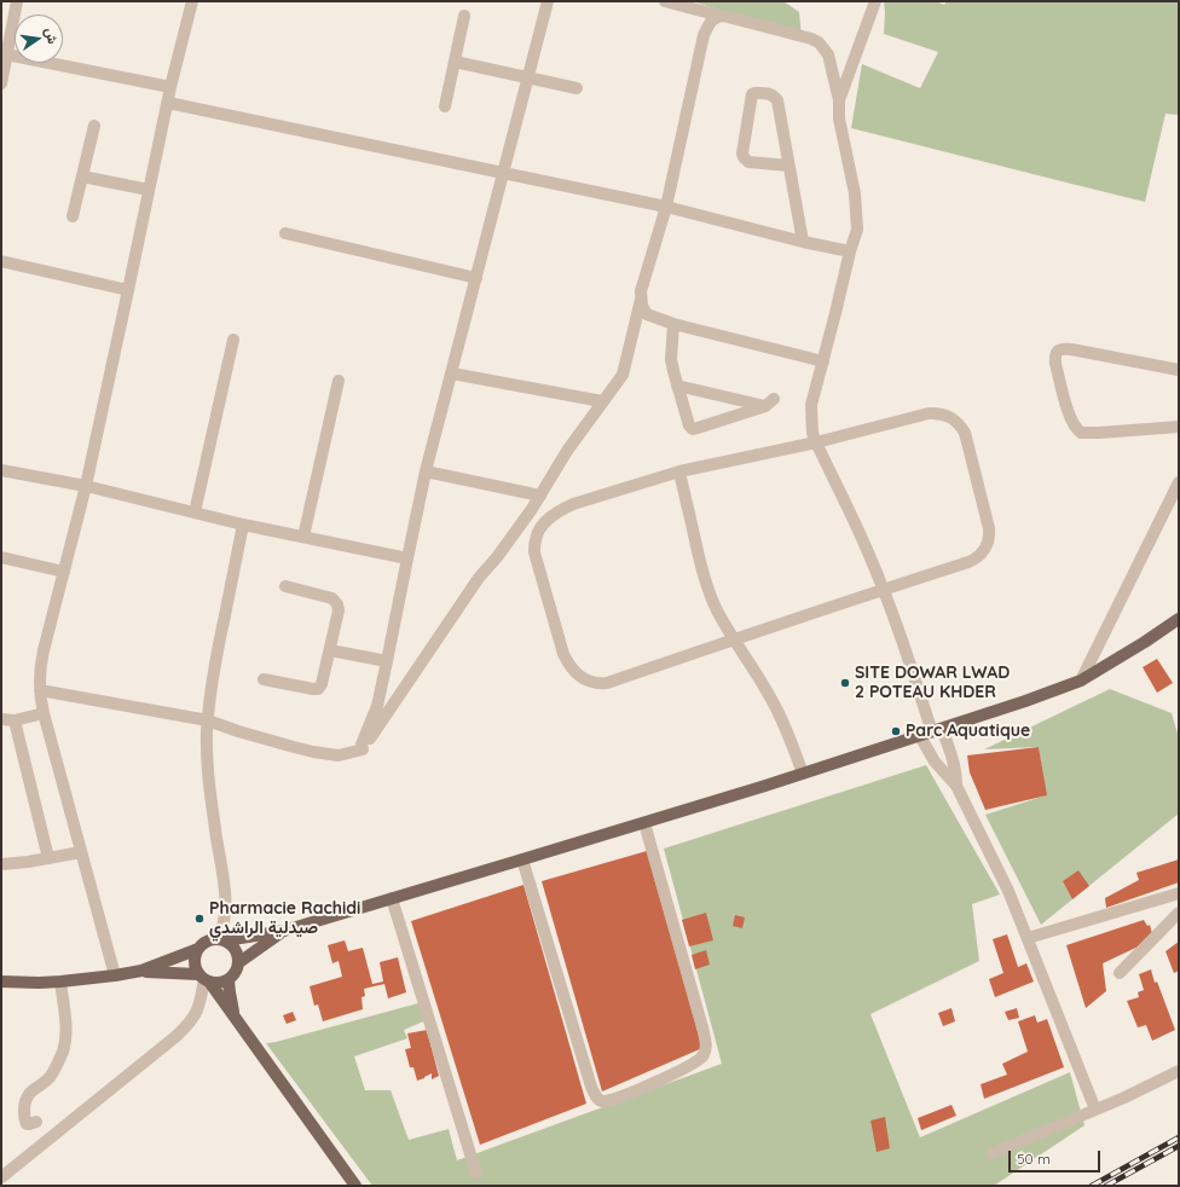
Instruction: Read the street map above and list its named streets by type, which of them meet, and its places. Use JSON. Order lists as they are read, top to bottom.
{
  "places": ["SITE DOWAR LWAD 2 POTEAU KHDER", "Parc Aquatique", "Pharmacie Rachidi صيدلية الراشدي"],
  "scale_bar": "50 m",
  "north": "right"
}
